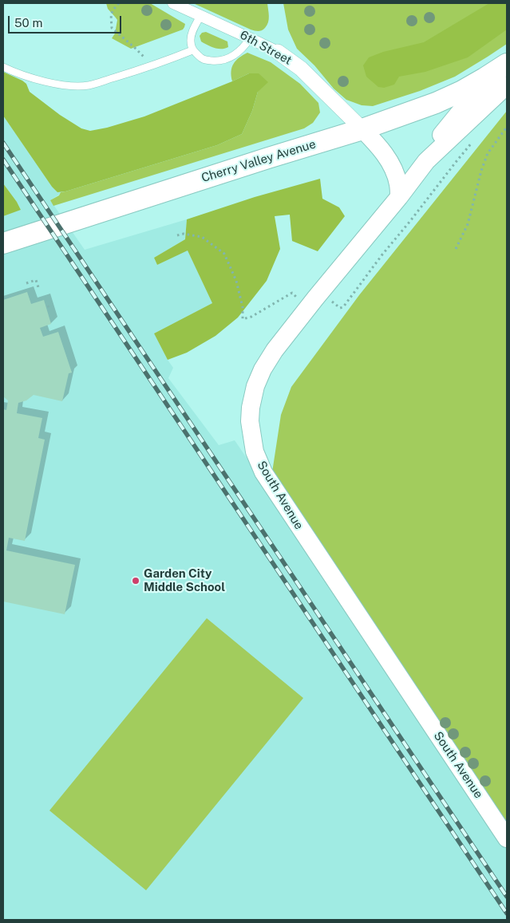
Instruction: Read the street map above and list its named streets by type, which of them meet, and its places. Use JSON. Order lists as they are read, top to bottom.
{
  "streets": {
    "main road": ["Cherry Valley Avenue"],
    "street": ["6th Street", "South Avenue"]
  },
  "crossings": [
    ["6th Street", "Cherry Valley Avenue"]
  ],
  "places": ["Garden City Middle School"],
  "scale_bar": "50 m"
}
